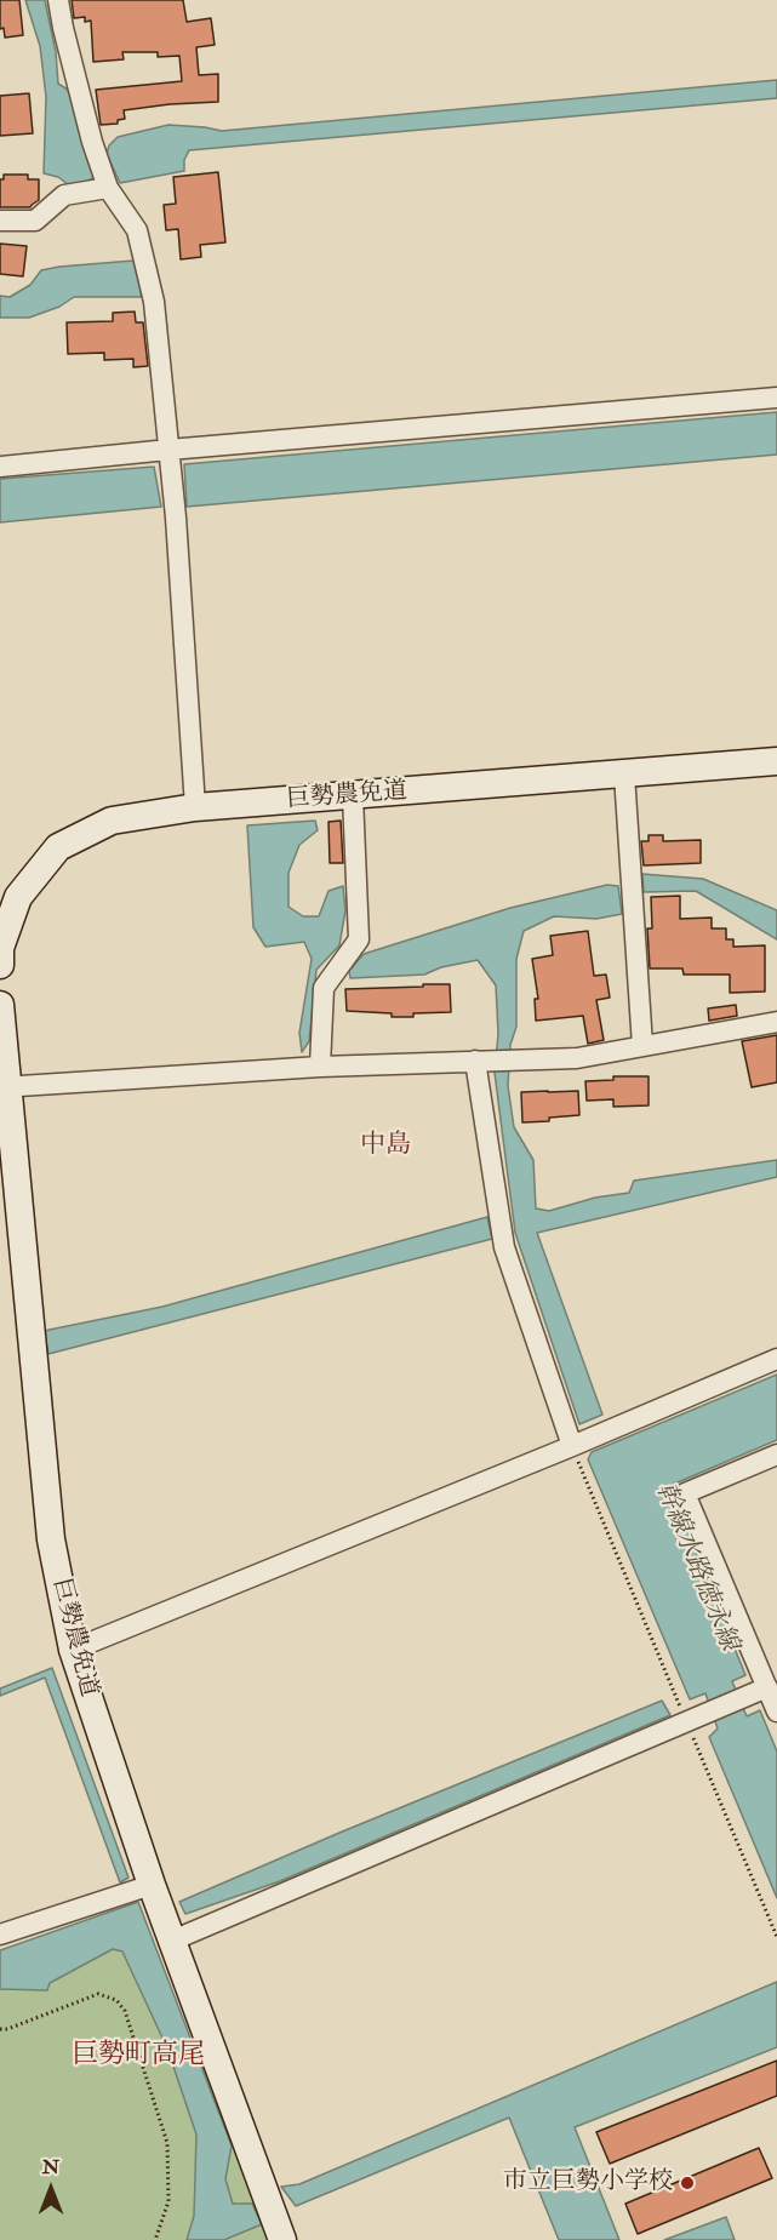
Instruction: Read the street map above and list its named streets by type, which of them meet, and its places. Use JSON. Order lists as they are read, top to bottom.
{
  "streets": {
    "street": ["巨勢農免道"]
  },
  "districts": ["中島", "巨勢町高尾"],
  "water": ["幹線水路徳永線"],
  "places": ["市立巨勢小学校"],
  "north": "top"
}
